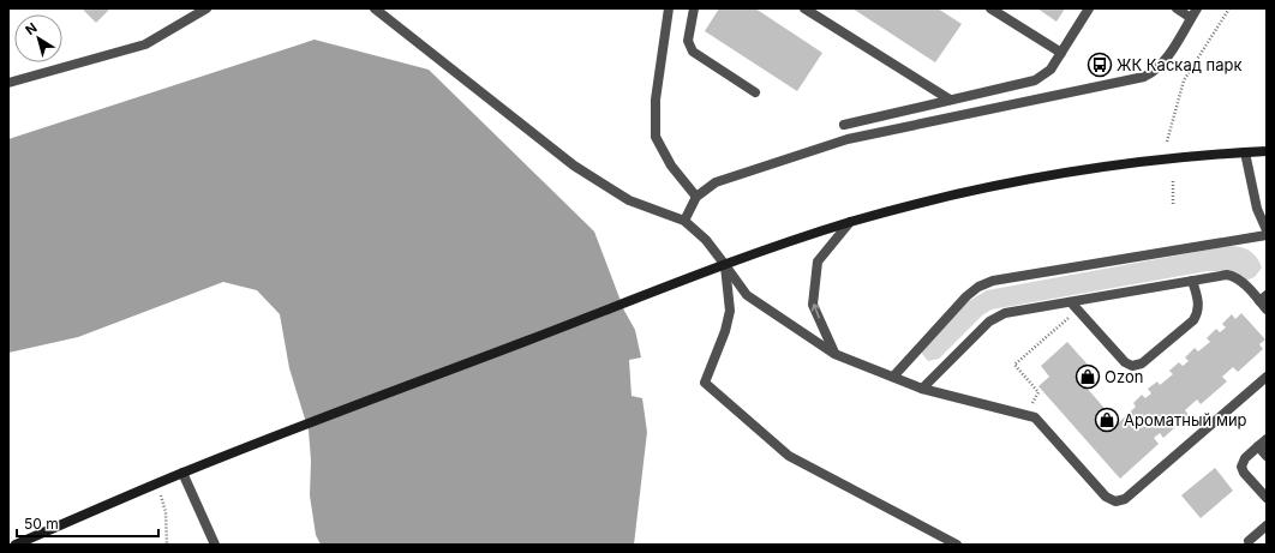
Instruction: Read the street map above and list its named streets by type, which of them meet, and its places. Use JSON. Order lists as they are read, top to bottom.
{
  "places": {
    "bus stop": ["ЖК Каскад парк"],
    "shop": ["Ozon", "Ароматный мир"]
  },
  "scale_bar": "50 m",
  "north": "top left"
}
